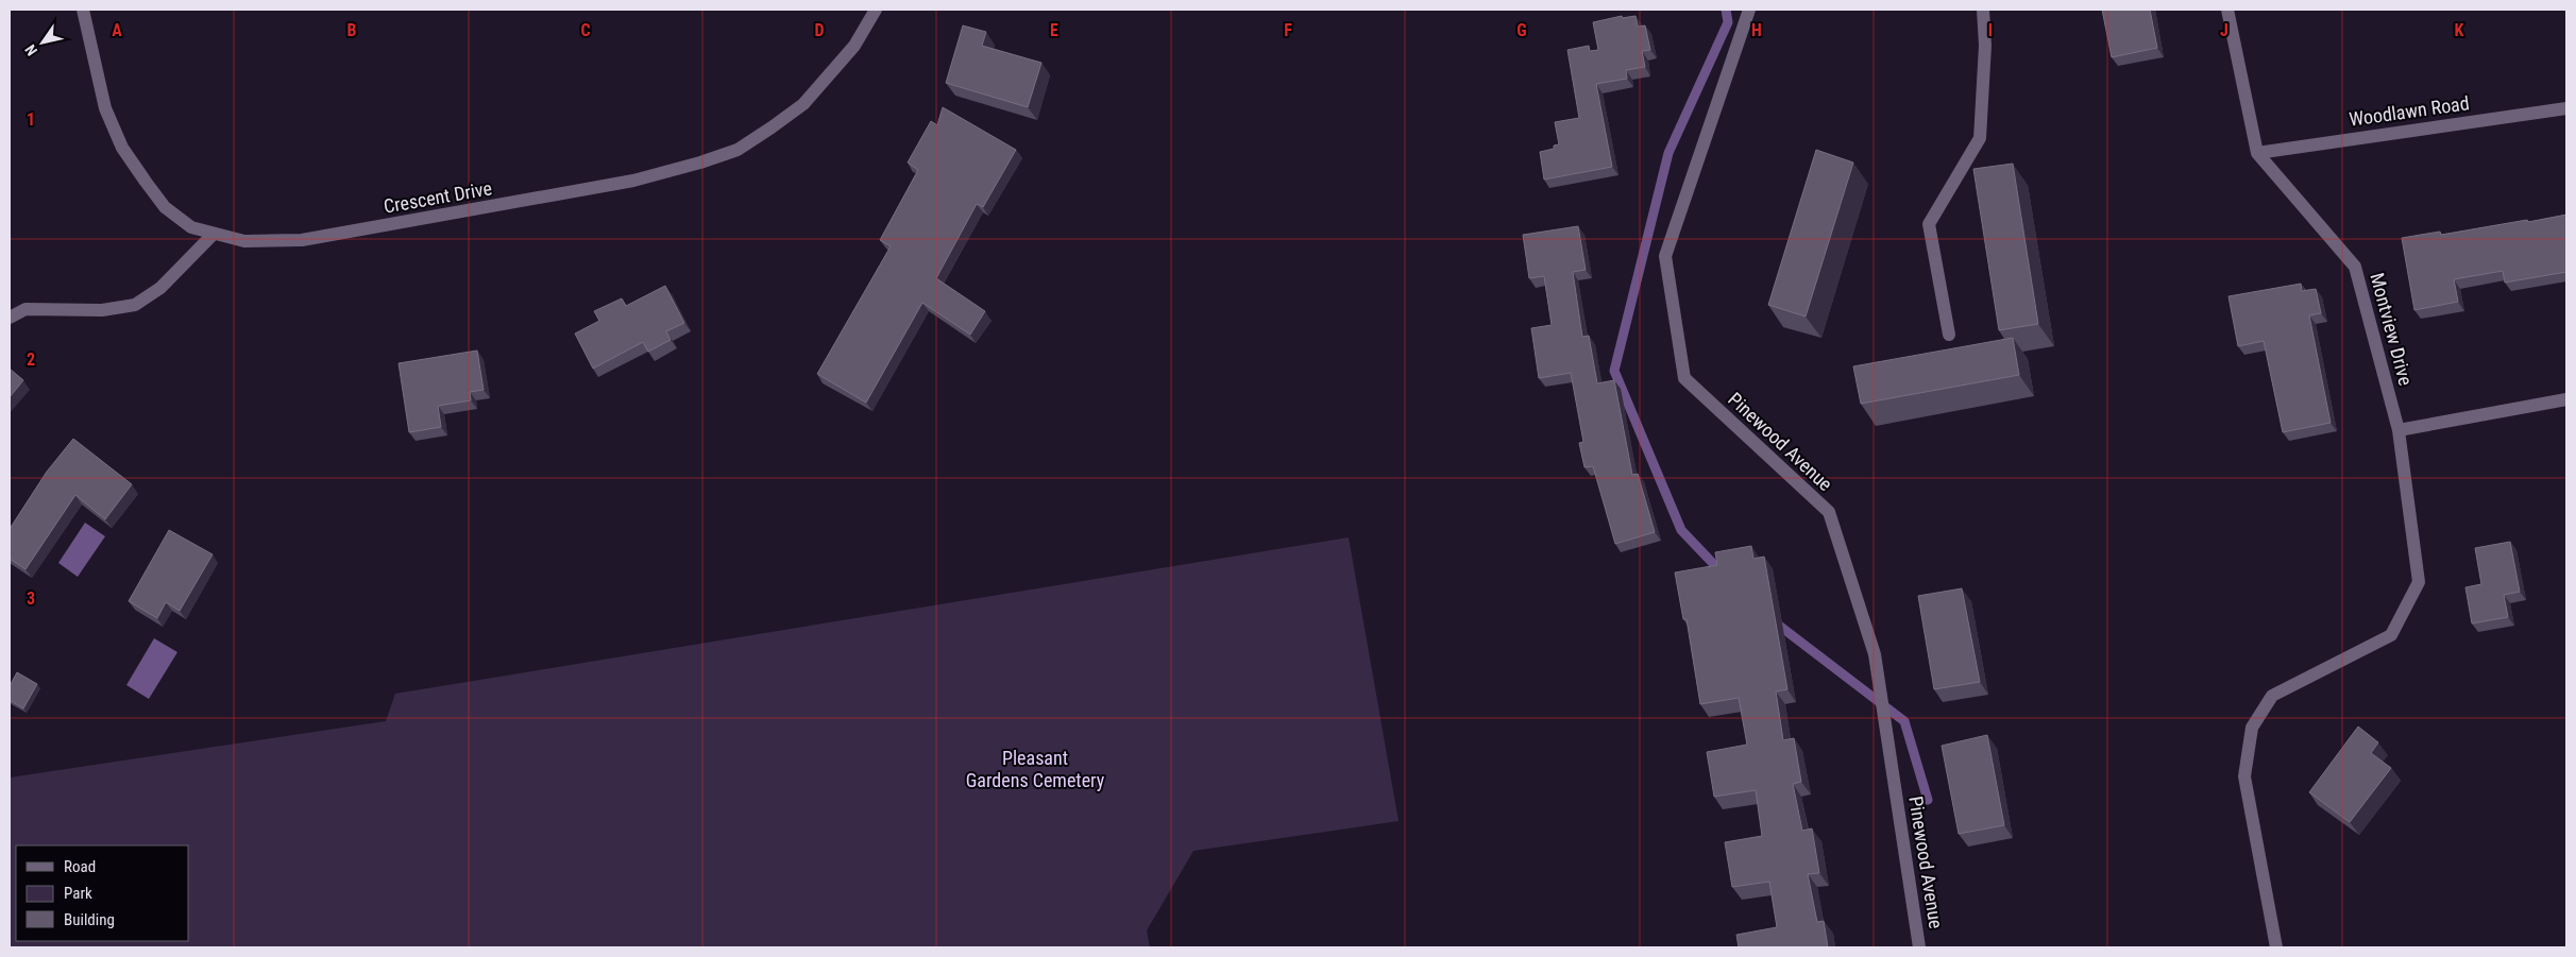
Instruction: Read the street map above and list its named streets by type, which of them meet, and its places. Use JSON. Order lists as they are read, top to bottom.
{
  "streets": {
    "street": [
      "Woodlawn Road",
      "Crescent Drive",
      "Montview Drive",
      "Pinewood Avenue"
    ]
  },
  "crossings": [
    ["Woodlawn Road", "Montview Drive"]
  ],
  "parks": ["Pleasant Gardens Cemetery"],
  "legend": ["Road", "Park", "Building"],
  "north": "bottom left",
  "grid": {
    "columns": [
      "A",
      "B",
      "C",
      "D",
      "E",
      "F",
      "G",
      "H",
      "I",
      "J",
      "K"
    ],
    "rows": ["1", "2", "3"]
  }
}
